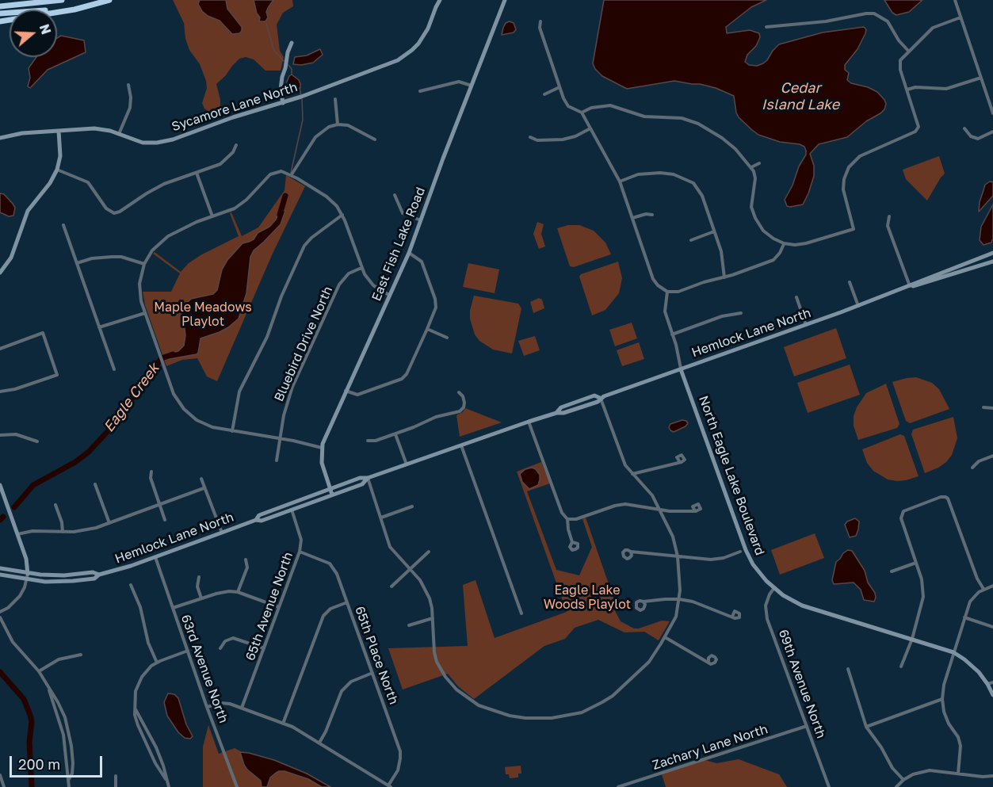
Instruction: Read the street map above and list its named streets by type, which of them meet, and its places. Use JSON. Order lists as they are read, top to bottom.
{
  "streets": {
    "street": [
      "Sycamore Lane North",
      "East Fish Lake Road",
      "Hemlock Lane North",
      "Bluebird Drive North",
      "North Eagle Lake Boulevard",
      "65th Avenue North",
      "65th Place North",
      "63rd Avenue North",
      "69th Avenue North",
      "Zachary Lane North"
    ]
  },
  "crossings": [
    ["East Fish Lake Road", "Hemlock Lane North"],
    ["Hemlock Lane North", "North Eagle Lake Boulevard"],
    ["Hemlock Lane North", "65th Avenue North"],
    ["Hemlock Lane North", "63rd Avenue North"],
    ["North Eagle Lake Boulevard", "69th Avenue North"],
    ["65th Avenue North", "65th Place North"],
    ["69th Avenue North", "Zachary Lane North"]
  ],
  "water": ["Cedar Island Lake", "Eagle Creek"],
  "parks": ["Maple Meadows Playlot", "Eagle Lake Woods Playlot"],
  "scale_bar": "200 m",
  "north": "right"
}
